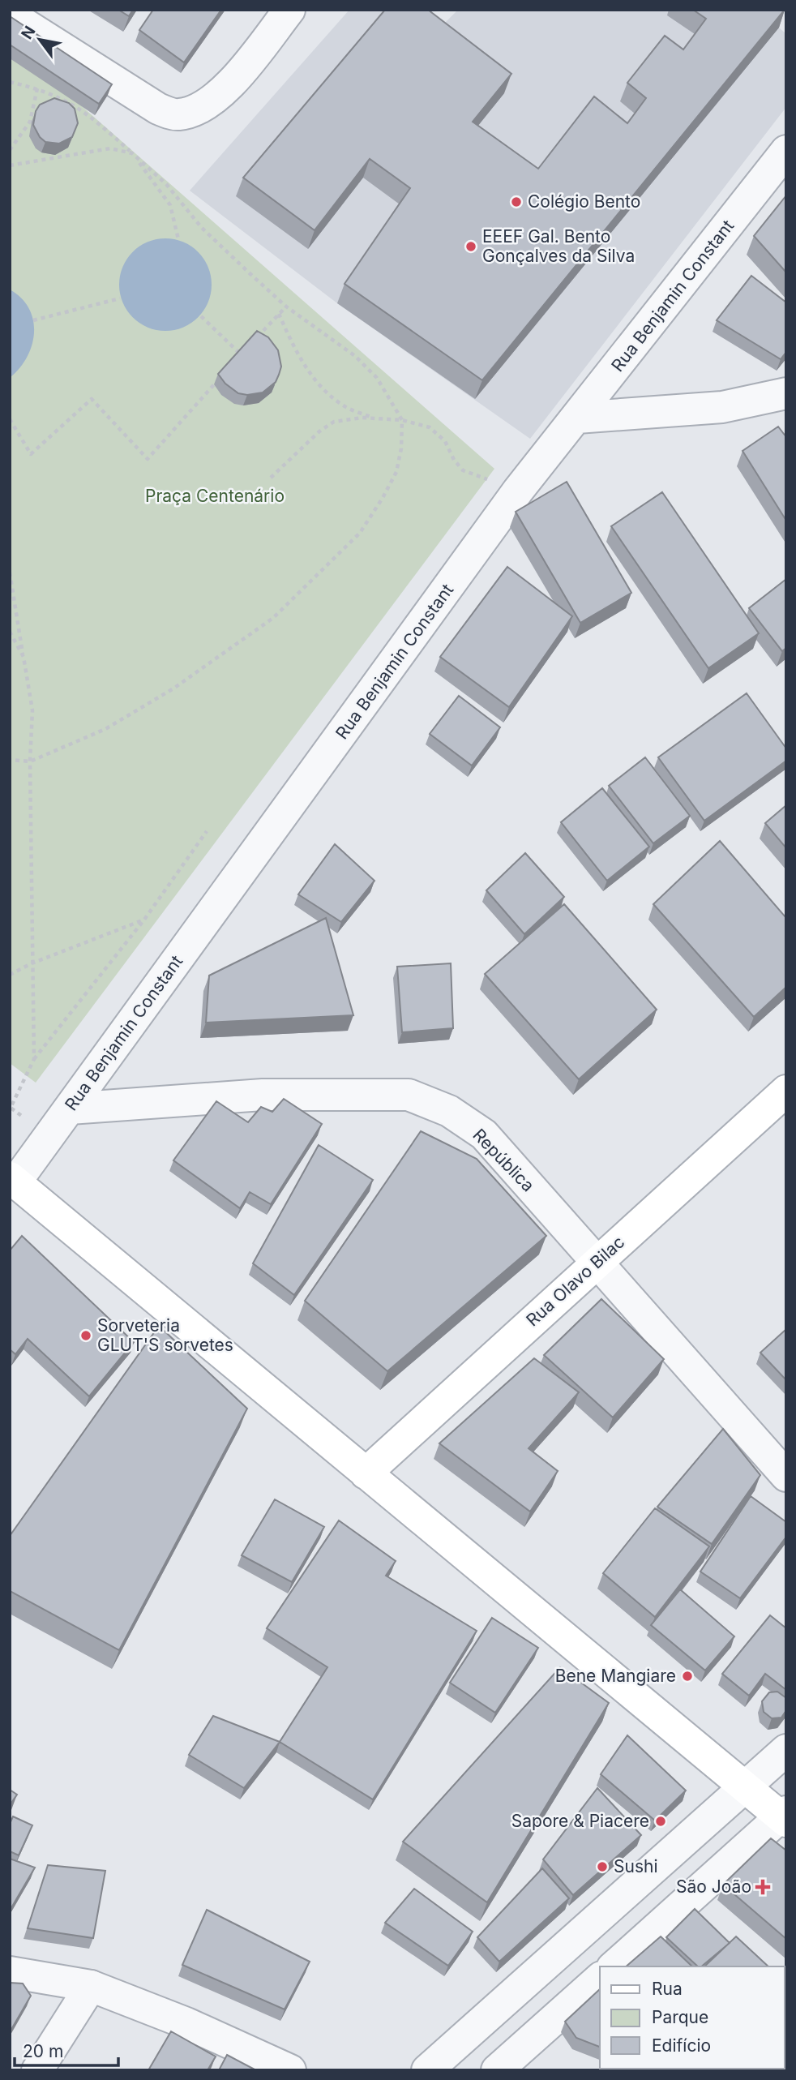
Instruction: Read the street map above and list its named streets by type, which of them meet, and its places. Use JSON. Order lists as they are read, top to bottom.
{
  "streets": {
    "main road": ["Rua Olavo Bilac"],
    "street": ["Rua Benjamin Constant", "República"]
  },
  "crossings": [
    ["Rua Benjamin Constant", "República"],
    ["República", "Rua Olavo Bilac"]
  ],
  "parks": ["Praça Centenário"],
  "places": {
    "other": [
      "Colégio Bento",
      "EEEF Gal. Bento Gonçalves da Silva",
      "Sorveteria GLUT'S sorvetes",
      "Bene Mangiare",
      "Sapore & Piacere",
      "Sushi"
    ],
    "health": ["São João"]
  },
  "legend": ["Rua", "Parque", "Edifício"],
  "scale_bar": "20 m",
  "north": "top left"
}
